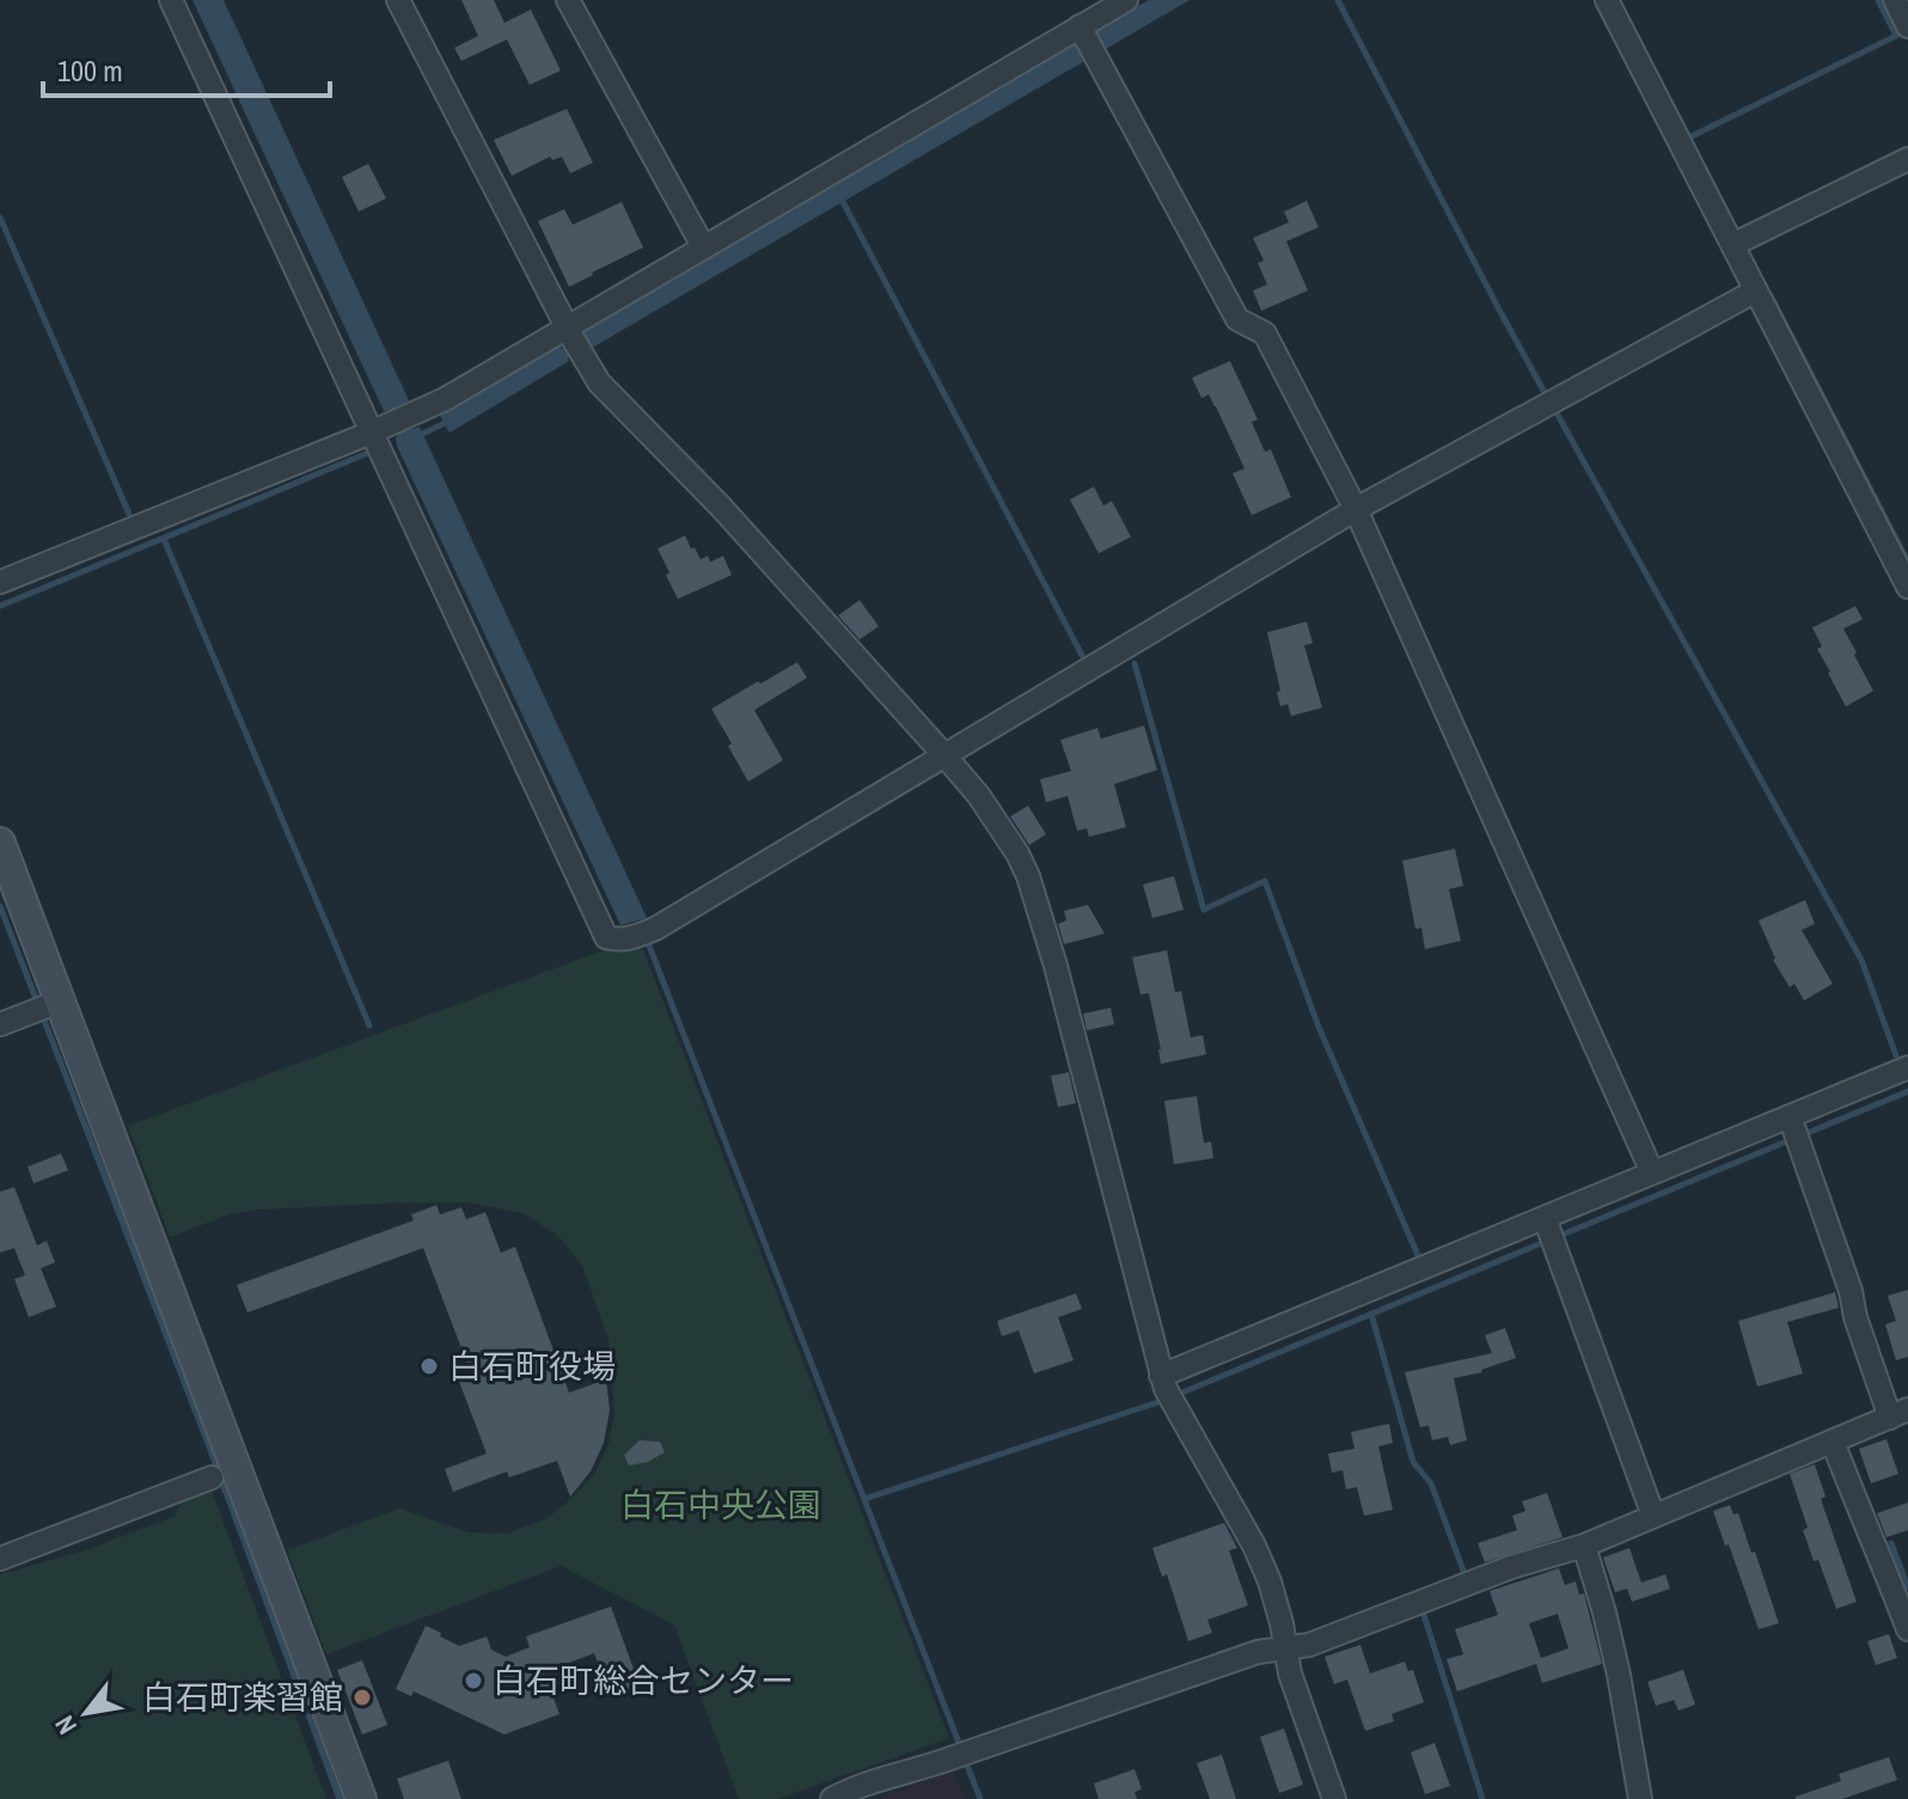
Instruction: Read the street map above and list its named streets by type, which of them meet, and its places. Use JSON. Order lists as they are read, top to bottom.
{
  "parks": ["白石中央公園"],
  "places": ["白石町役場", "白石町総合センター", "白石町楽習館"],
  "scale_bar": "100 m",
  "north": "bottom left"
}
